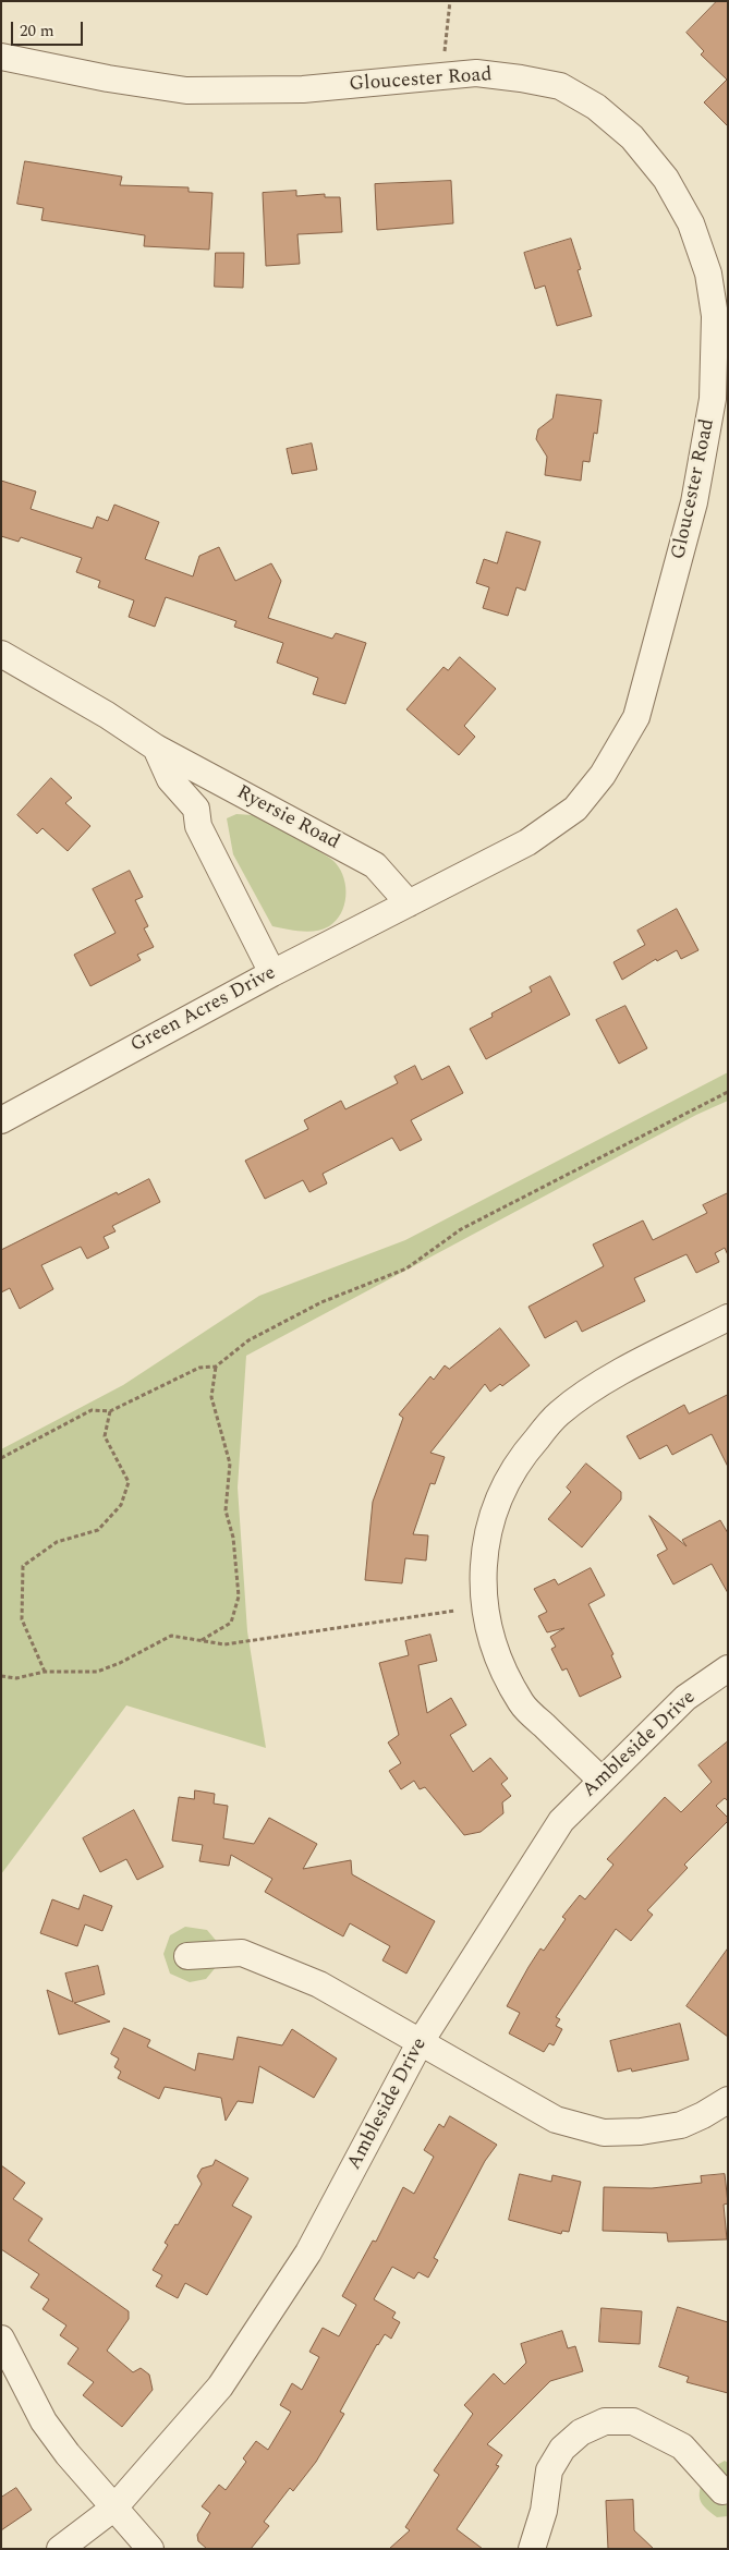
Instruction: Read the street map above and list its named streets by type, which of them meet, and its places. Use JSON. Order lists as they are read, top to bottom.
{
  "streets": {
    "street": [
      "Gloucester Road",
      "Ryersie Road",
      "Green Acres Drive",
      "Ambleside Drive"
    ]
  },
  "crossings": [
    ["Gloucester Road", "Ryersie Road"],
    ["Gloucester Road", "Green Acres Drive"],
    ["Ryersie Road", "Green Acres Drive"]
  ],
  "scale_bar": "20 m"
}
